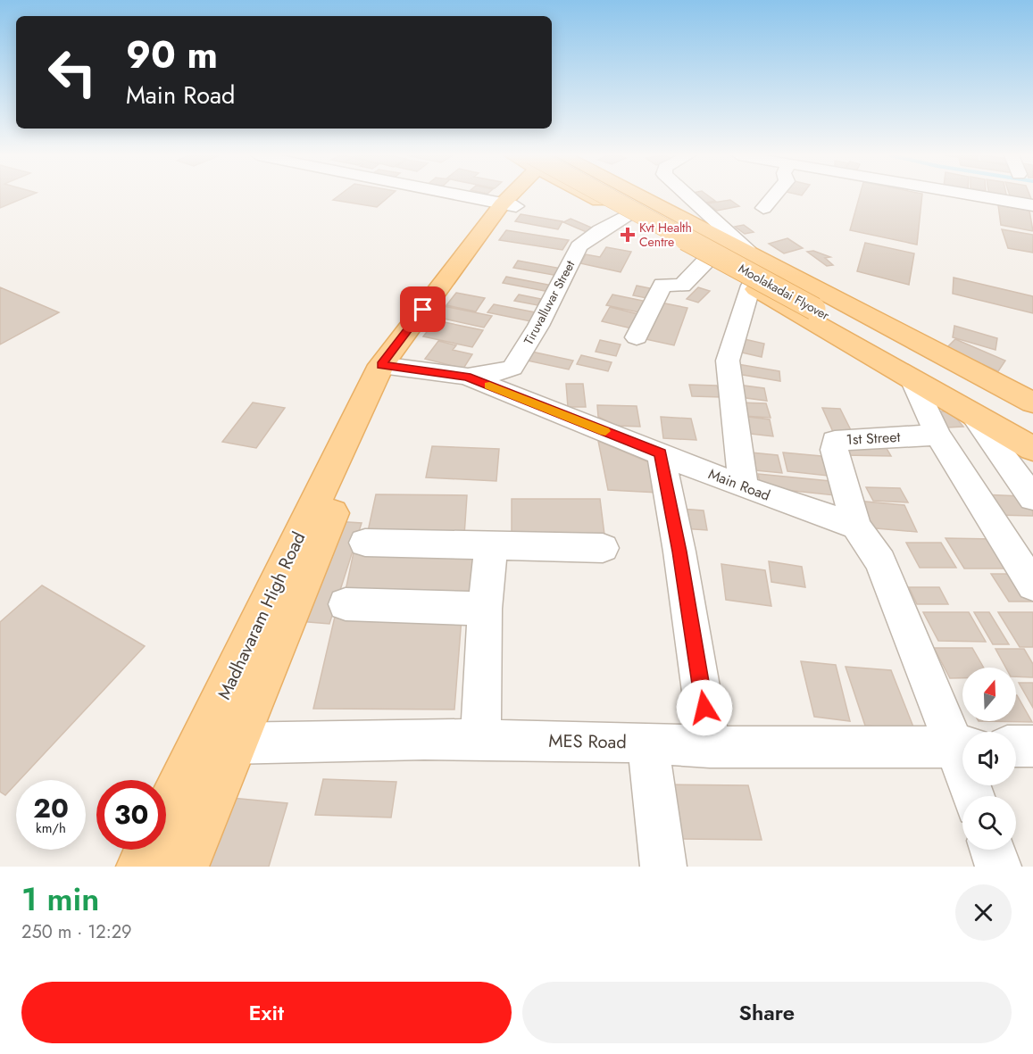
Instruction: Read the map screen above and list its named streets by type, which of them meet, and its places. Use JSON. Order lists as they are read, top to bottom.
{
  "streets": {
    "main road": ["Moolakadai Flyover"],
    "street": [
      "Tiruvalluvar Street",
      "1st Street",
      "Main Road",
      "MES Road"
    ]
  },
  "crossings": [
    ["Tiruvalluvar Street", "Main Road"],
    ["1st Street", "Main Road"]
  ],
  "places": {
    "health": ["Kvt Health Centre"]
  },
  "north": "top",
  "page": {
    "turn": ["90 m", "Main Road"],
    "speed": "20 km/h",
    "limit": "30",
    "heading": ["1 min", "250 m · 12:29"],
    "buttons": ["Exit", "Share"]
  }
}
